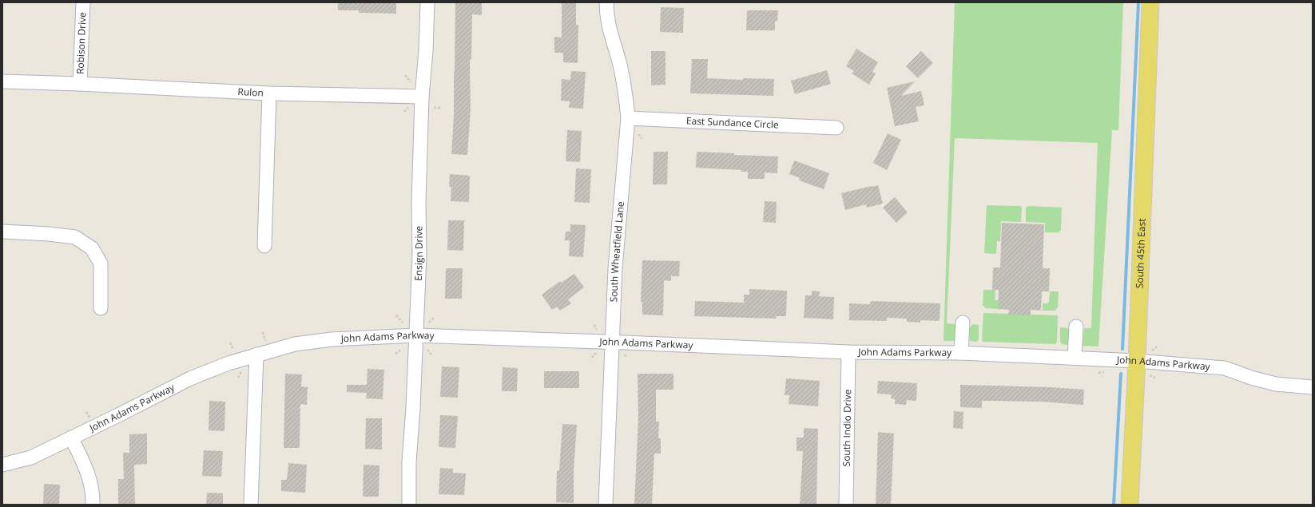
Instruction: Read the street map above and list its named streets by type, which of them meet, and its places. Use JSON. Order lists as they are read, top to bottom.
{
  "streets": {
    "main road": ["South 45th East"],
    "street": [
      "Robison Drive",
      "Rulon",
      "East Sundance Circle",
      "South Wheatfield Lane",
      "Ensign Drive",
      "John Adams Parkway",
      "South Indio Drive"
    ]
  },
  "crossings": [
    ["Robison Drive", "Rulon"],
    ["Rulon", "Ensign Drive"],
    ["East Sundance Circle", "South Wheatfield Lane"],
    ["South Wheatfield Lane", "John Adams Parkway"],
    ["Ensign Drive", "John Adams Parkway"],
    ["South 45th East", "John Adams Parkway"],
    ["John Adams Parkway", "South Indio Drive"]
  ]
}
